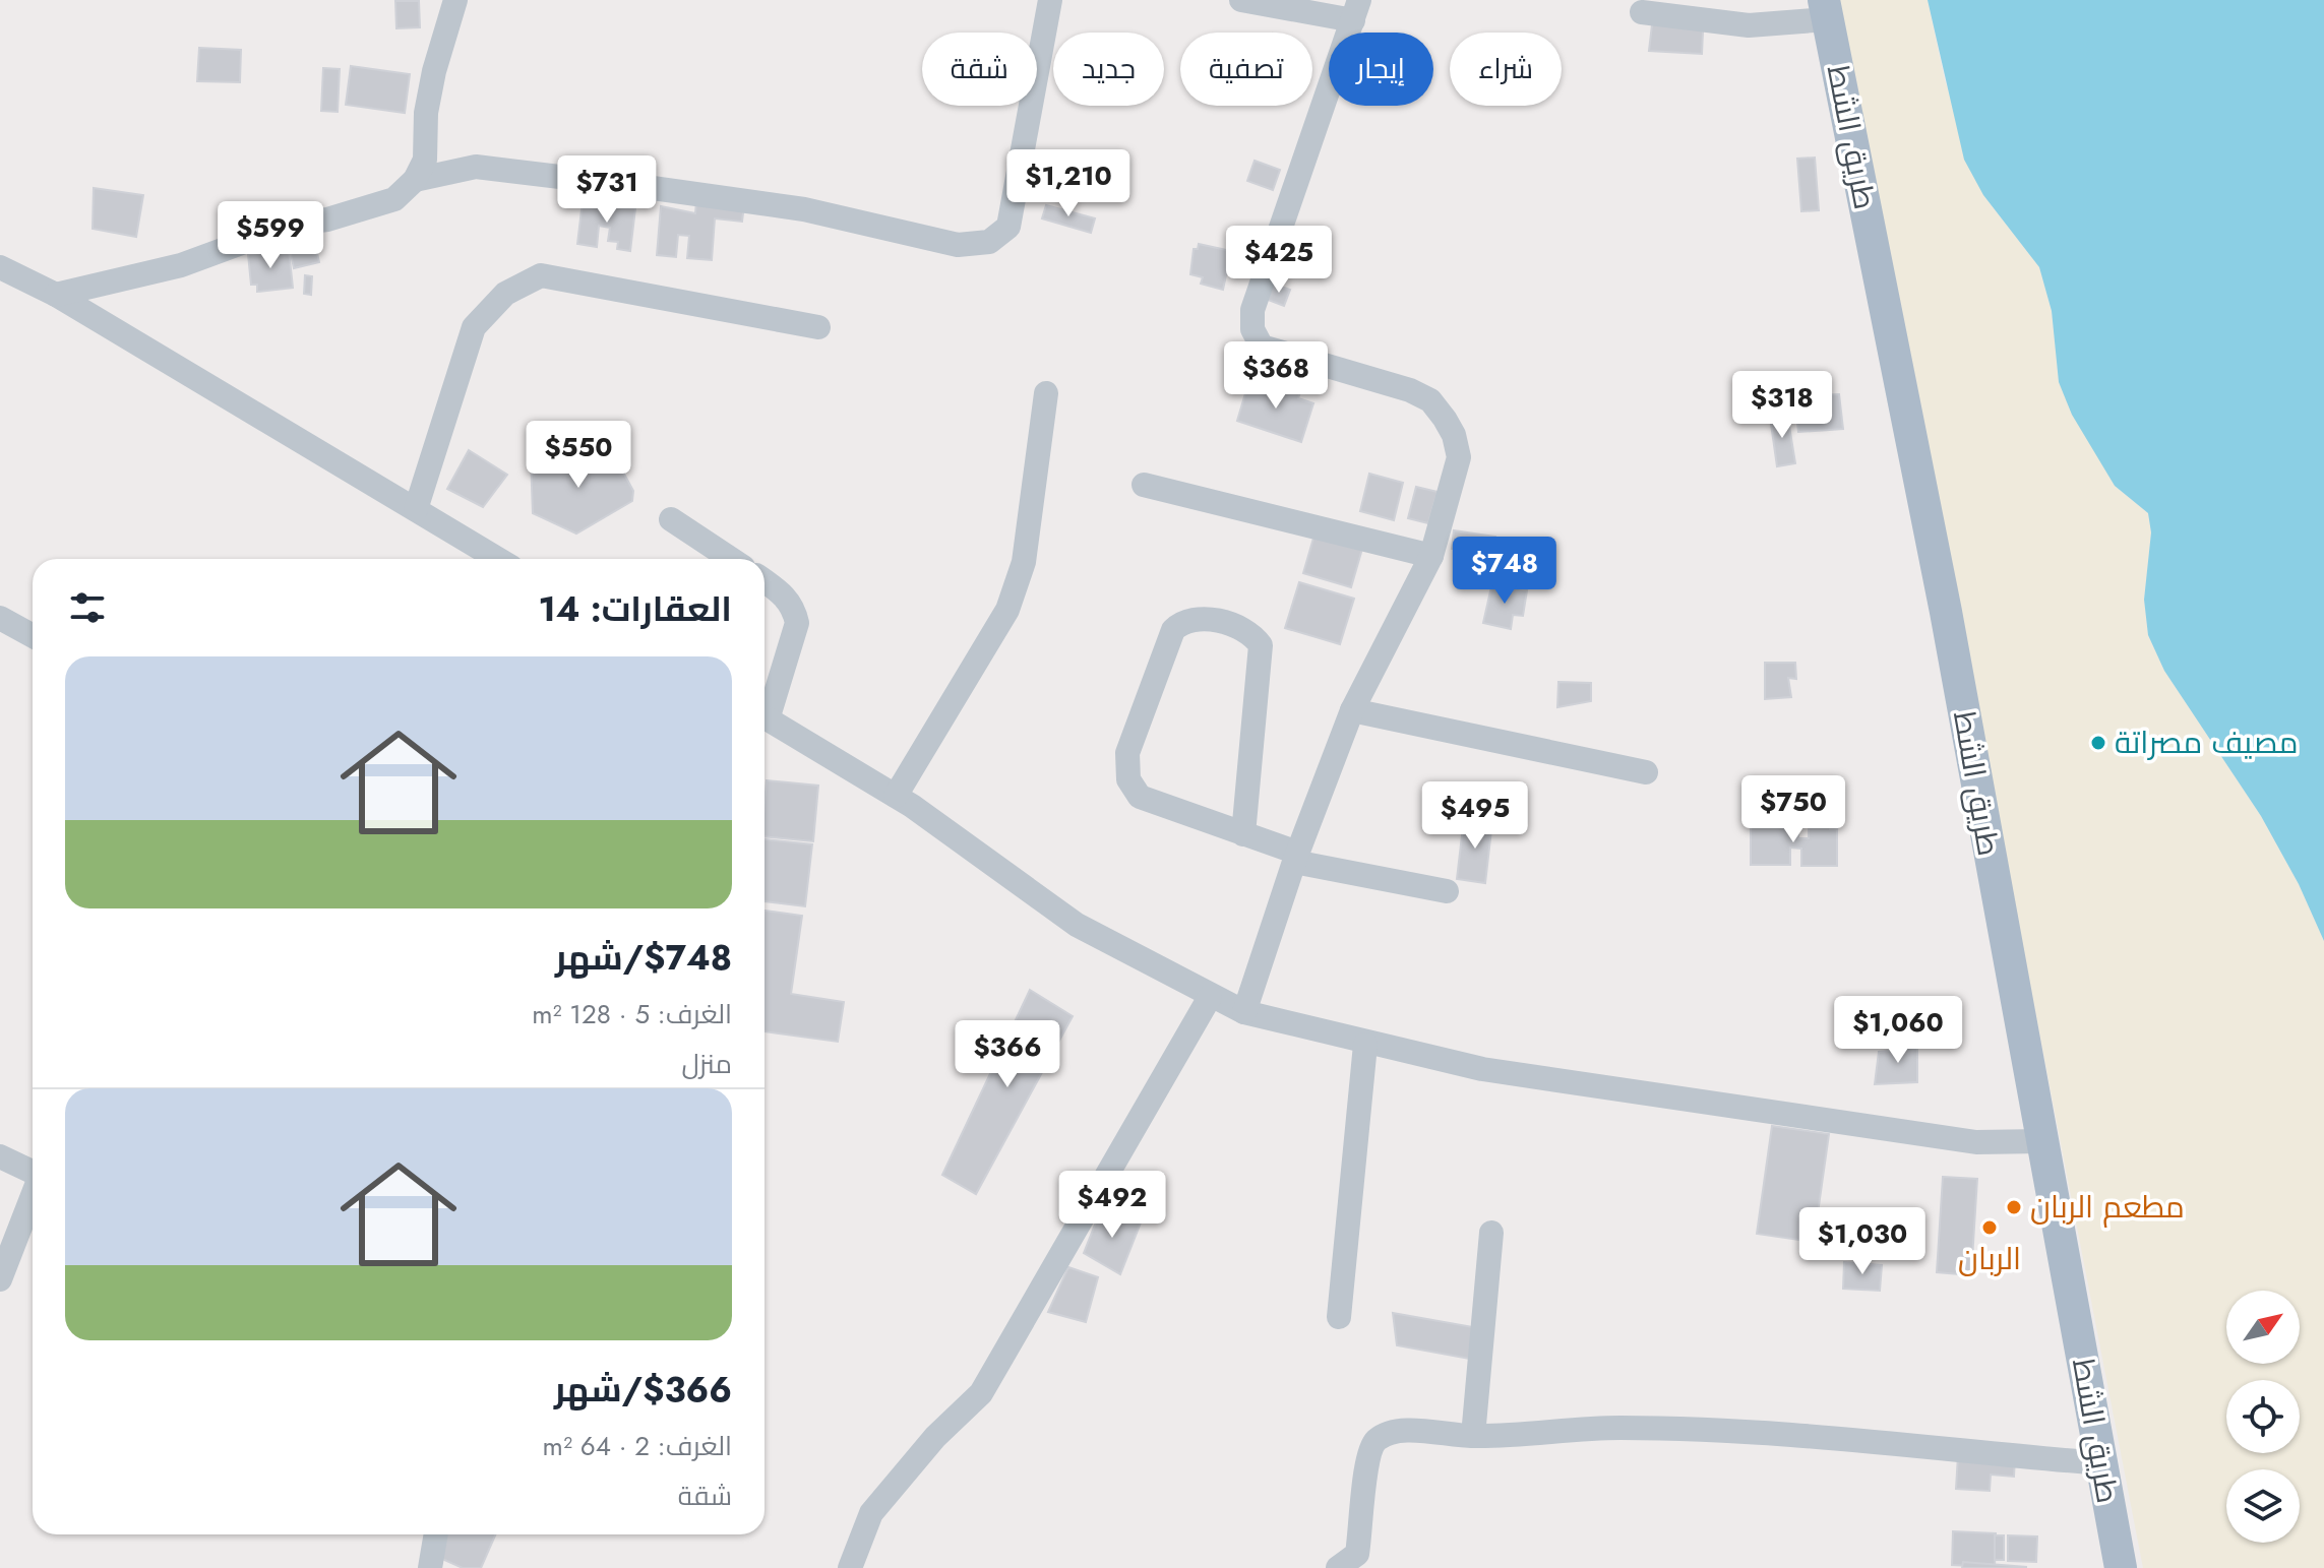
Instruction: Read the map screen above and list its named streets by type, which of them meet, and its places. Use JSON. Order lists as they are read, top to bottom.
{
  "streets": {
    "main road": ["طريق الشط"]
  },
  "places": ["مصيف مصراتة", "مطعم الربان", "الربان"],
  "north": "top right",
  "page": {
    "chip": [
      "شراء",
      "إيجار",
      "تصفية",
      "جديد",
      "شقة"
    ],
    "price": [
      "$1,210",
      "$731",
      "$599",
      "$425",
      "$368",
      "$318",
      "$550",
      "$748",
      "$750",
      "$495",
      "$1,060",
      "$366",
      "$492",
      "$1,030"
    ],
    "heading": "العقارات: 14",
    "list": [
      {
        "name": "$748/شهر",
        "note": "الغرف: 5 · 128 m² · منزل"
      },
      {
        "name": "$366/شهر",
        "note": "الغرف: 2 · 64 m² · شقة"
      }
    ]
  }
}
